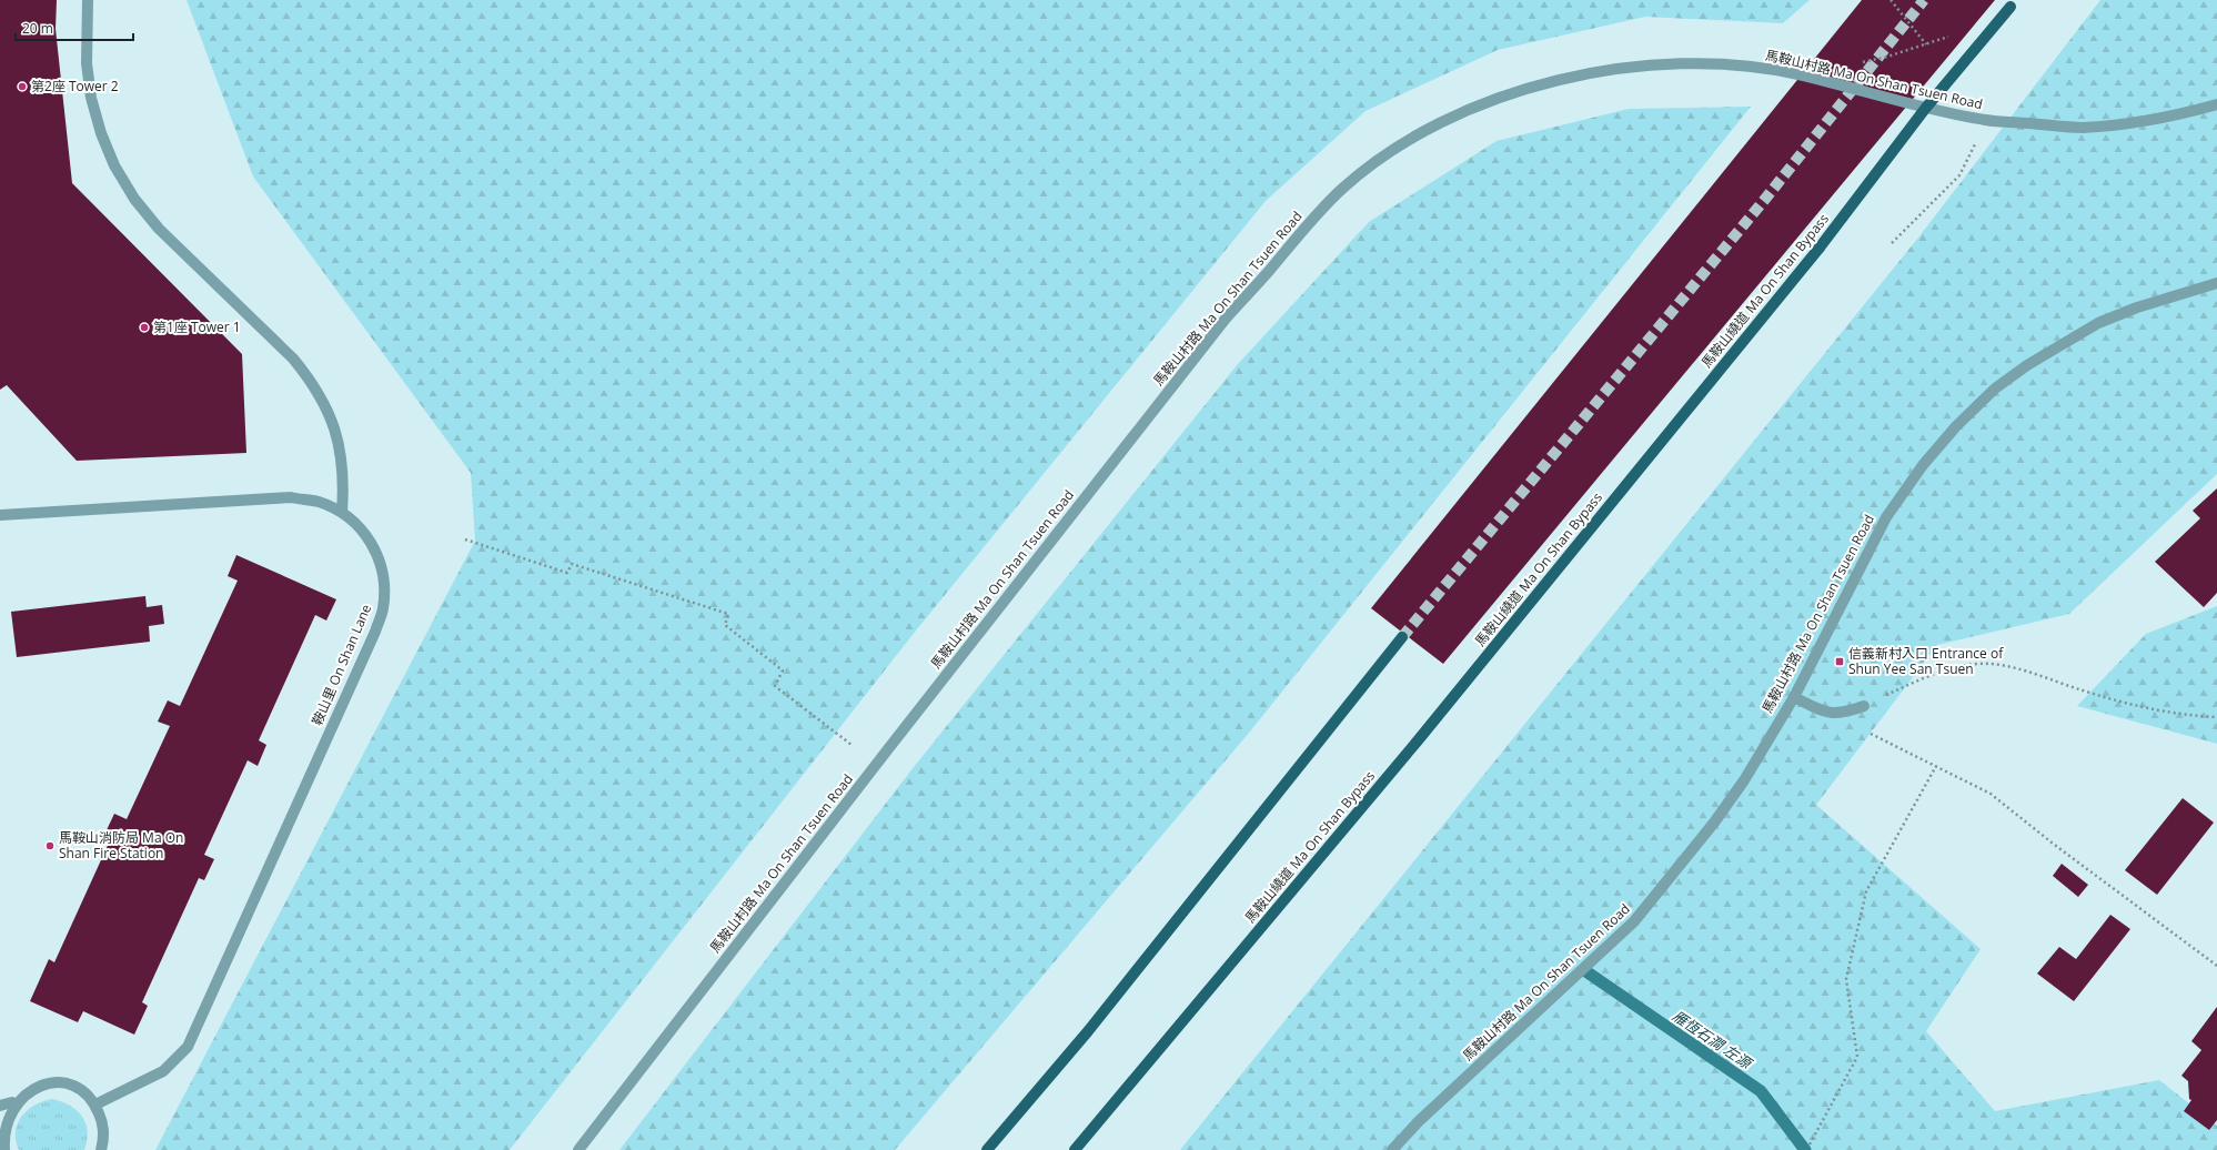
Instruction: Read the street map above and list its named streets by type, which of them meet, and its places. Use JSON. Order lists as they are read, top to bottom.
{
  "streets": {
    "main road": ["馬鞍山繞道 Ma On Shan Bypass"],
    "street": ["馬鞍山村路 Ma On Shan Tsuen Road", "鞍山里 On Shan Lane"]
  },
  "water": ["雁恆石澗 左源"],
  "places": {
    "other": ["第2座 Tower 2", "第1座 Tower 1", "馬鞍山消防局 Ma On Shan Fire Station"],
    "transit": ["信義新村入口 Entrance of Shun Yee San Tsuen"]
  },
  "scale_bar": "20 m"
}
